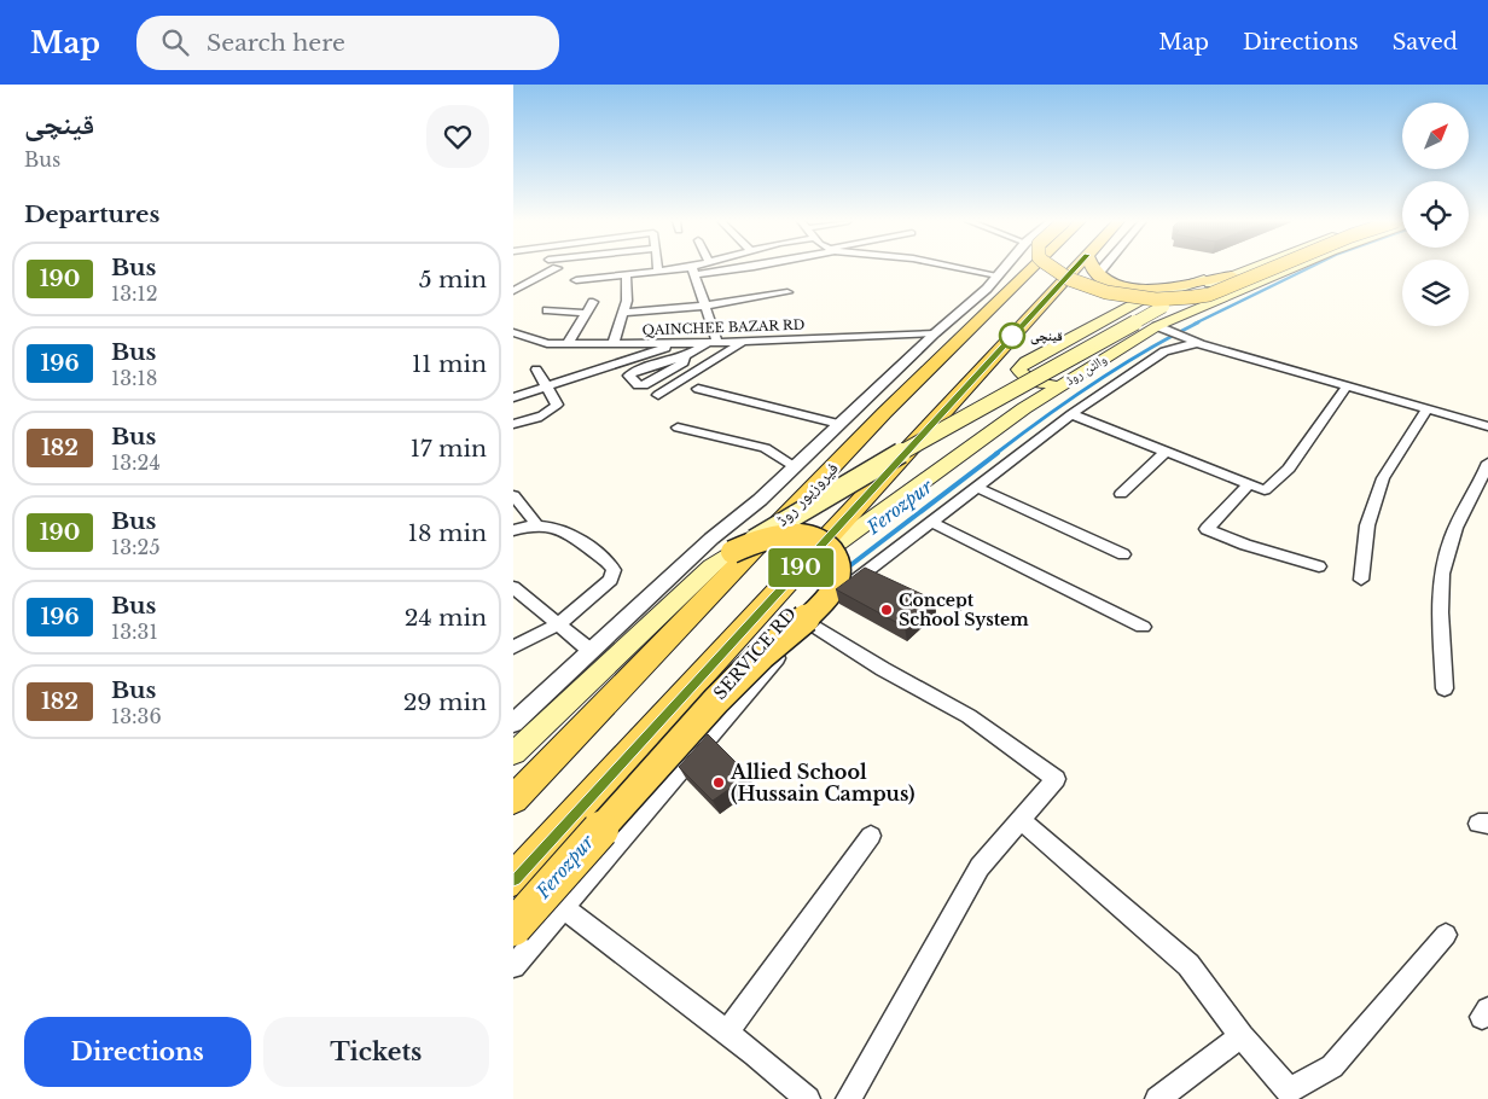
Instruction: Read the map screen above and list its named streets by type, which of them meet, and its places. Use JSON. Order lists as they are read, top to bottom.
{
  "streets": {
    "main road": ["والٹن روڈ", "فیروزپور روڈ"],
    "street": ["QAINCHEE BAZAR RD", "SERVICE RD"]
  },
  "water": ["Ferozpur"],
  "places": ["قینچی", "Concept School System", "Allied School (Hussain Campus)"],
  "lines": ["bus line 190"],
  "north": "top right",
  "page": {
    "header": "Map",
    "search": "Search here",
    "nav": ["Map", "Directions", "Saved"],
    "heading": [
      ["قینچی", "Bus"],
      "Departures"
    ],
    "on_map": "190",
    "list": [
      {
        "mark": "190",
        "name": "Bus",
        "note": "13:12",
        "value": "5 min"
      },
      {
        "mark": "196",
        "name": "Bus",
        "note": "13:18",
        "value": "11 min"
      },
      {
        "mark": "182",
        "name": "Bus",
        "note": "13:24",
        "value": "17 min"
      },
      {
        "mark": "190",
        "name": "Bus",
        "note": "13:25",
        "value": "18 min"
      },
      {
        "mark": "196",
        "name": "Bus",
        "note": "13:31",
        "value": "24 min"
      },
      {
        "mark": "182",
        "name": "Bus",
        "note": "13:36",
        "value": "29 min"
      }
    ],
    "buttons": ["Directions", "Tickets"]
  }
}
